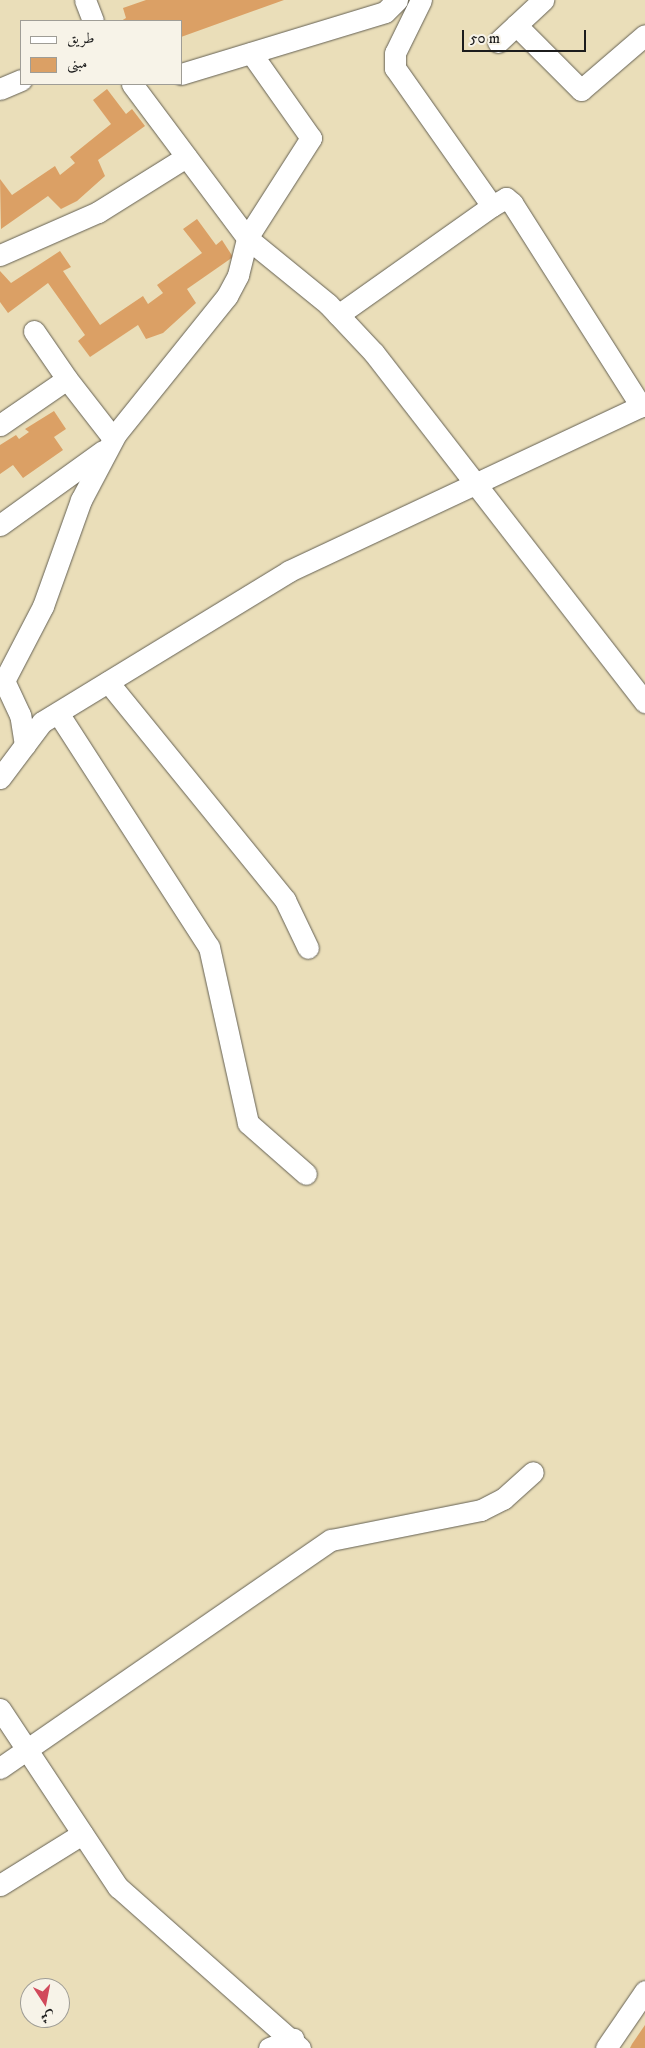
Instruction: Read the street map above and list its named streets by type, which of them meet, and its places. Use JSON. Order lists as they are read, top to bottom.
{
  "legend": ["طريق", "مبنى"],
  "scale_bar": "50 m",
  "north": "bottom"
}
